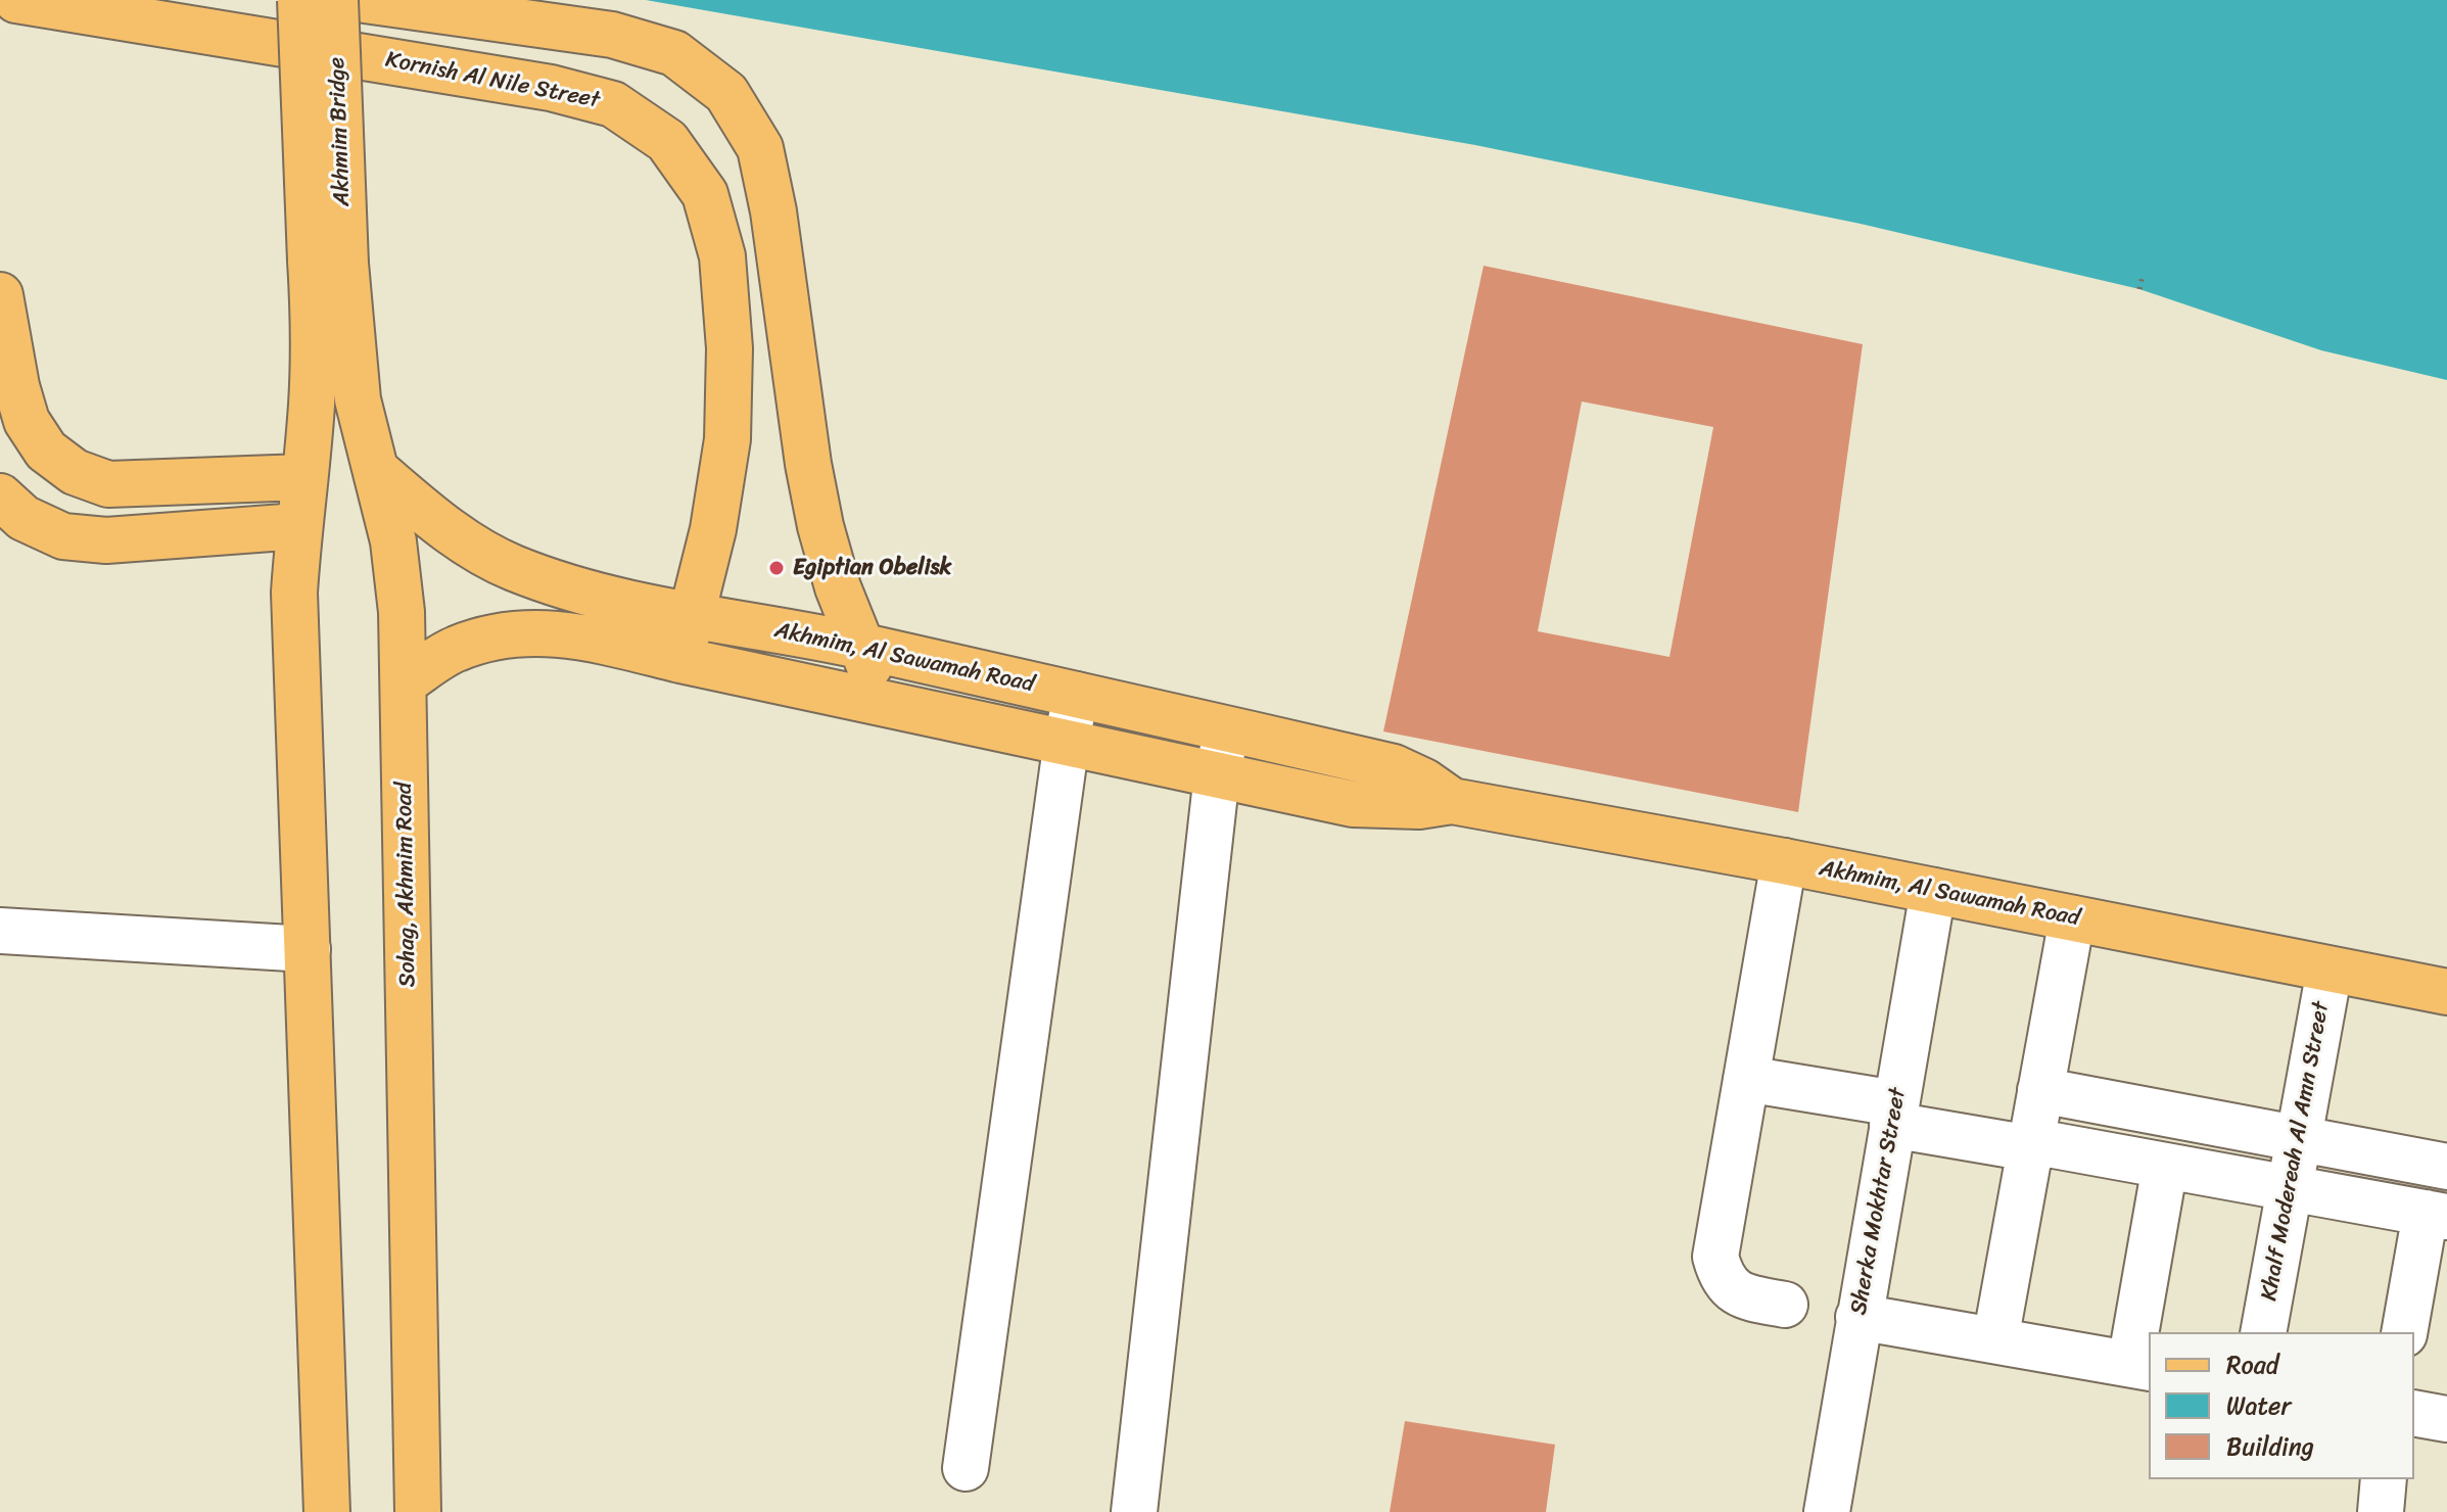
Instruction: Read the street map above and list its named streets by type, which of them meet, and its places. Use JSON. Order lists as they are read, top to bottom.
{
  "streets": {
    "main road": [
      "Kornish Al Nile Street",
      "Akhmim Bridge",
      "Akhmim, Al Sawamah Road",
      "Sohag, Akhmim Road"
    ],
    "street": ["Khalf Modereah Al Amn Street", "Sherka Mokhtar Street"]
  },
  "crossings": [
    ["Kornish Al Nile Street", "Akhmim, Al Sawamah Road"],
    ["Akhmim Bridge", "Sohag, Akhmim Road"],
    ["Akhmim, Al Sawamah Road", "Sohag, Akhmim Road"],
    ["Akhmim, Al Sawamah Road", "Khalf Modereah Al Amn Street"],
    ["Akhmim, Al Sawamah Road", "Sherka Mokhtar Street"]
  ],
  "places": ["Egiptian Obelisk"],
  "legend": ["Road", "Water", "Building"]
}
